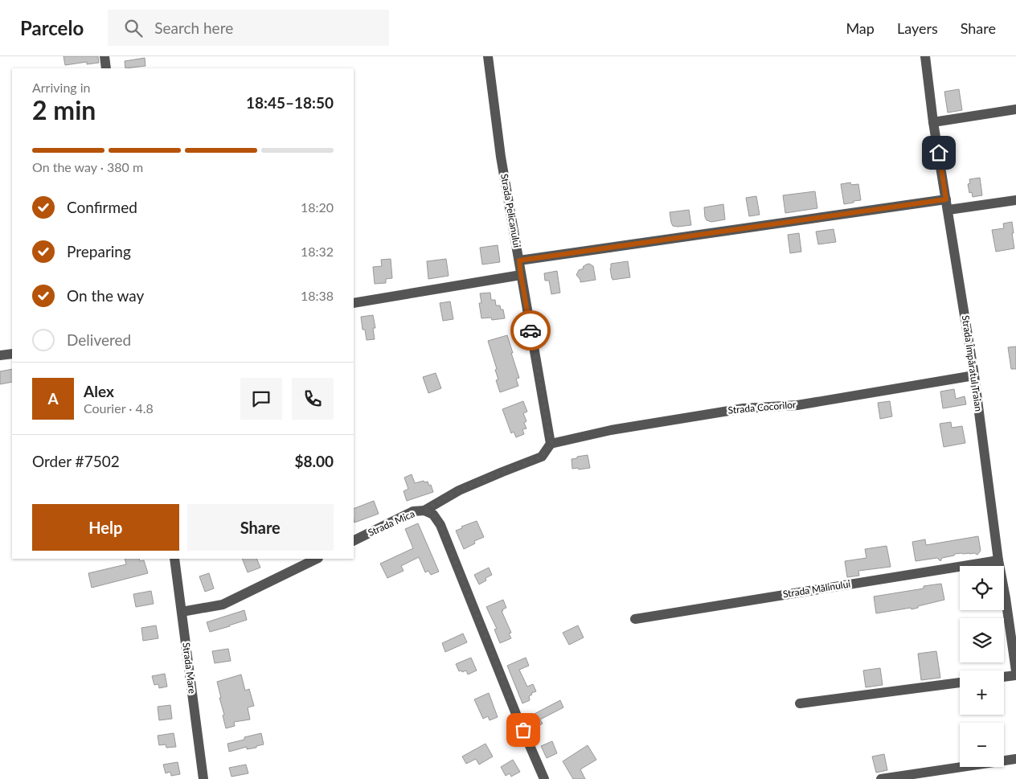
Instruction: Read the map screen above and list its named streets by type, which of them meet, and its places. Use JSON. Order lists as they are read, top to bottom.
{
  "streets": {
    "street": [
      "Strada Pelicanului",
      "Strada Împăratul Traian",
      "Strada Cocorilor",
      "Strada Mica",
      "Strada Mălinului",
      "Strada Mare"
    ]
  },
  "crossings": [
    ["Strada Pelicanului", "Strada Cocorilor"],
    ["Strada Împăratul Traian", "Strada Cocorilor"],
    ["Strada Împăratul Traian", "Strada Mălinului"]
  ],
  "page": {
    "header": "Parcelo",
    "search": "Search here",
    "nav": ["Map", "Layers", "Share"],
    "heading": ["2 min", "Arriving in", "18:45–18:50"],
    "panel": [
      "Alex",
      "Courier · 4.8",
      "Order #7502",
      "$8.00"
    ],
    "bar": "On the way · 380 m",
    "list": [
      ["Confirmed", "18:20"],
      ["Preparing", "18:32"],
      ["On the way", "18:38"],
      "Delivered"
    ],
    "round": "A",
    "buttons": ["Help", "Share"],
    "map_buttons": ["+", "−"]
  }
}
